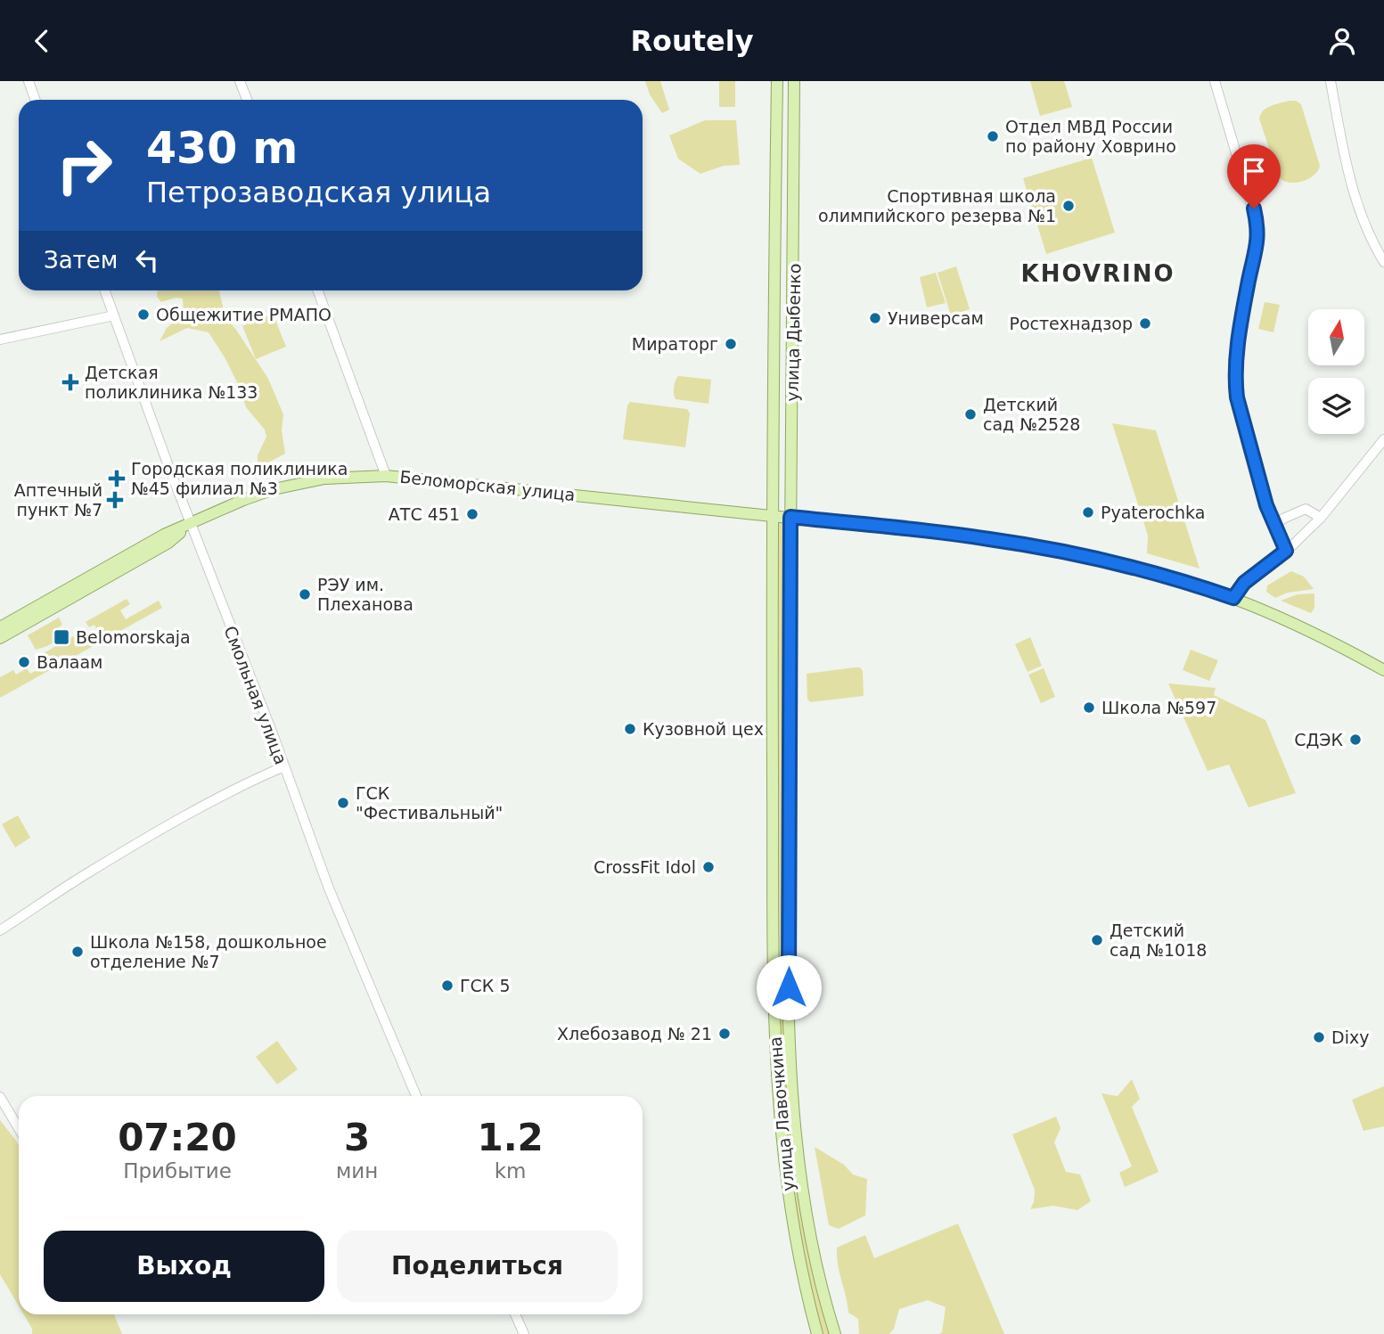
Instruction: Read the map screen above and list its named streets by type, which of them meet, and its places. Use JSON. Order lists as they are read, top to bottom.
{
  "streets": {
    "main road": ["улица Дыбенко", "Беломорская улица", "улица Лавочкина"],
    "street": ["Смольная улица"]
  },
  "crossings": [
    ["улица Дыбенко", "Беломорская улица"],
    ["улица Дыбенко", "улица Лавочкина"],
    ["Беломорская улица", "Смольная улица"],
    ["Беломорская улица", "улица Лавочкина"]
  ],
  "districts": ["KHOVRINO"],
  "places": {
    "other": [
      "Отдел МВД России по району Ховрино",
      "Спортивная школа олимпийского резерва №1",
      "Общежитие РМАПО",
      "Универсам",
      "Ростехнадзор",
      "Мираторг",
      "Детский сад №2528",
      "Pyaterochka",
      "АТС 451",
      "РЭУ им. Плеханова",
      "Валаам",
      "Школа №597",
      "Кузовной цех",
      "СДЭК",
      "ГСК \"Фестивальный\"",
      "CrossFit Idol",
      "Детский сад №1018",
      "Школа №158, дошкольное отделение №7",
      "ГСК 5",
      "Хлебозавод № 21",
      "Dixy"
    ],
    "health": ["Детская поликлиника №133", "Городская поликлиника №45 филиал №3", "Аптечный пункт №7"],
    "transit": ["Belomorskaja"]
  },
  "north": "top",
  "page": {
    "header": "Routely",
    "turn": ["430 m", "Петрозаводская улица"],
    "then": "Затем",
    "eta": [
      "07:20",
      "Прибытие",
      "3",
      "мин",
      "1.2",
      "km"
    ],
    "buttons": ["Выход", "Поделиться"]
  }
}
